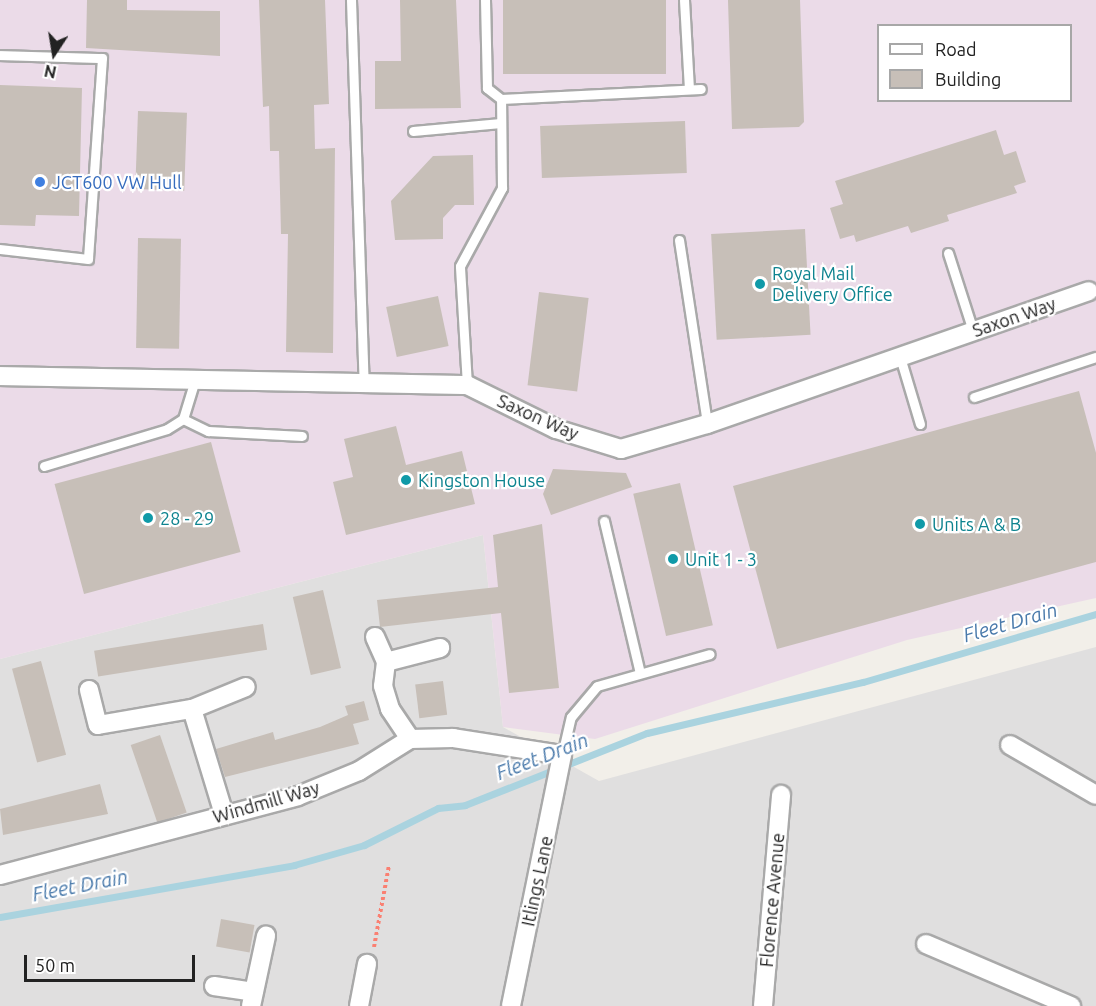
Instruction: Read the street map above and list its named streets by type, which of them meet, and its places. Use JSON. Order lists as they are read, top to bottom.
{
  "streets": {
    "street": [
      "Saxon Way",
      "Windmill Way",
      "Itlings Lane",
      "Florence Avenue"
    ]
  },
  "water": ["Fleet Drain"],
  "places": [
    "JCT600 VW Hull",
    "Royal Mail Delivery Office",
    "Kingston House",
    "28 - 29",
    "Units A & B",
    "Unit 1 - 3"
  ],
  "legend": ["Road", "Building"],
  "scale_bar": "50 m",
  "north": "bottom"
}
